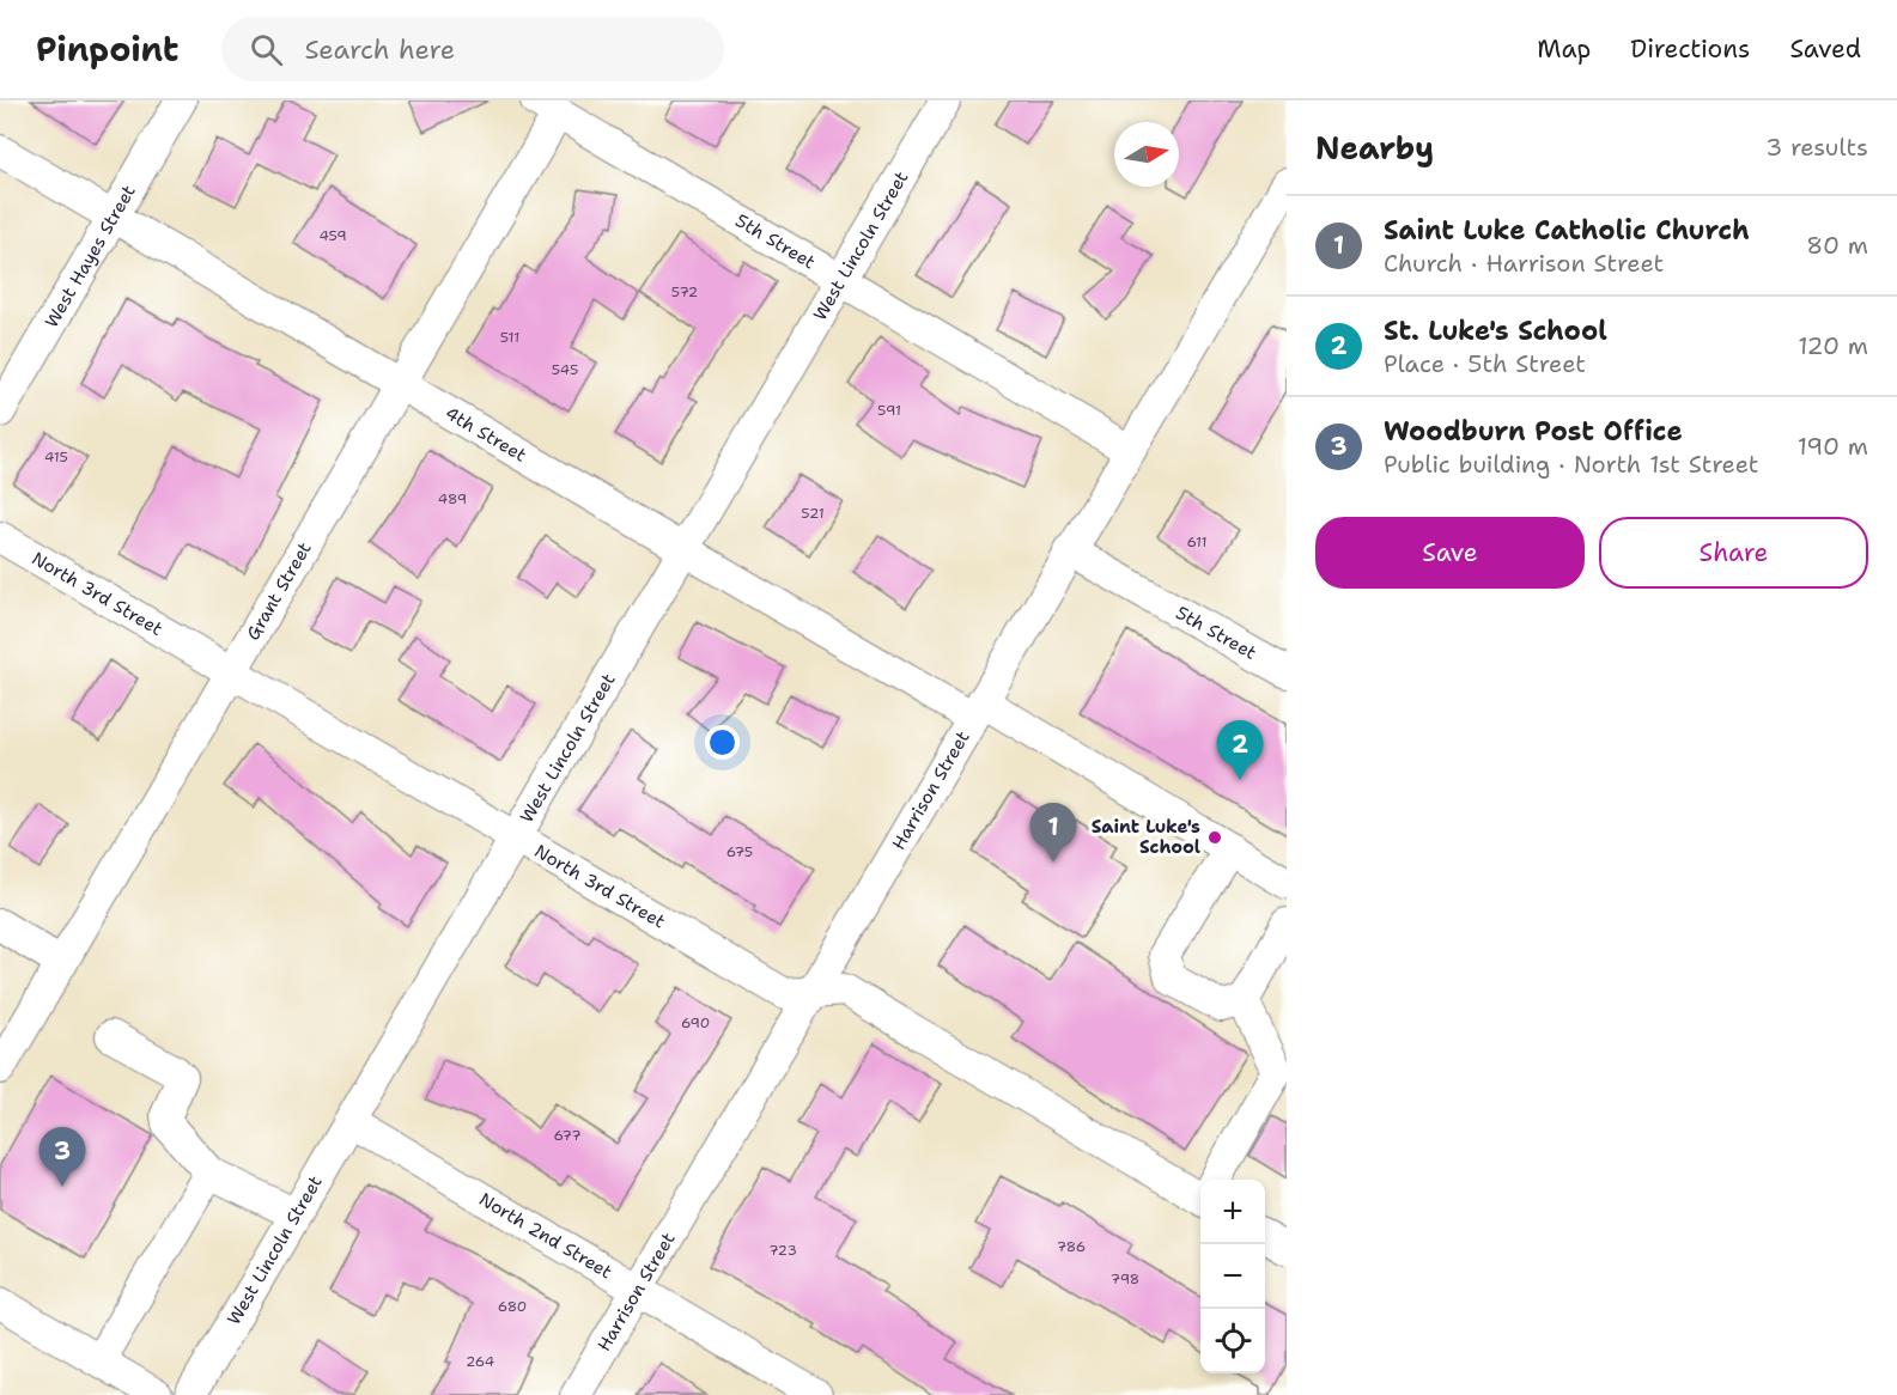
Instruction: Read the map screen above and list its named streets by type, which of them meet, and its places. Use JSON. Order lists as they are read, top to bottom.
{
  "streets": {
    "street": [
      "5th Street",
      "West Lincoln Street",
      "West Hayes Street",
      "4th Street",
      "Grant Street",
      "North 3rd Street",
      "Harrison Street",
      "North 2nd Street"
    ]
  },
  "crossings": [
    ["5th Street", "West Lincoln Street"],
    ["5th Street", "Grant Street"],
    ["5th Street", "Harrison Street"],
    ["West Lincoln Street", "4th Street"],
    ["West Lincoln Street", "North 3rd Street"],
    ["West Lincoln Street", "North 2nd Street"],
    ["West Hayes Street", "4th Street"],
    ["4th Street", "Grant Street"],
    ["4th Street", "Harrison Street"],
    ["Grant Street", "North 3rd Street"],
    ["North 3rd Street", "Harrison Street"],
    ["Harrison Street", "North 2nd Street"]
  ],
  "places": ["Saint Luke's School"],
  "house_numbers": [
    "459",
    "572",
    "511",
    "545",
    "591",
    "415",
    "489",
    "521",
    "611",
    "675",
    "690",
    "677",
    "786",
    "723",
    "798",
    "680",
    "264"
  ],
  "north": "right",
  "page": {
    "header": "Pinpoint",
    "search": "Search here",
    "nav": ["Map", "Directions", "Saved"],
    "heading": ["Nearby", "3 results"],
    "list": [
      {
        "mark": "1",
        "name": "Saint Luke Catholic Church",
        "note": "Church · Harrison Street",
        "value": "80 m"
      },
      {
        "mark": "2",
        "name": "St. Luke's School",
        "note": "Place · 5th Street",
        "value": "120 m"
      },
      {
        "mark": "3",
        "name": "Woodburn Post Office",
        "note": "Public building · North 1st Street",
        "value": "190 m"
      }
    ],
    "buttons": ["Save", "Share"],
    "pins": ["2", "1", "3"],
    "map_buttons": ["+", "−"]
  }
}
